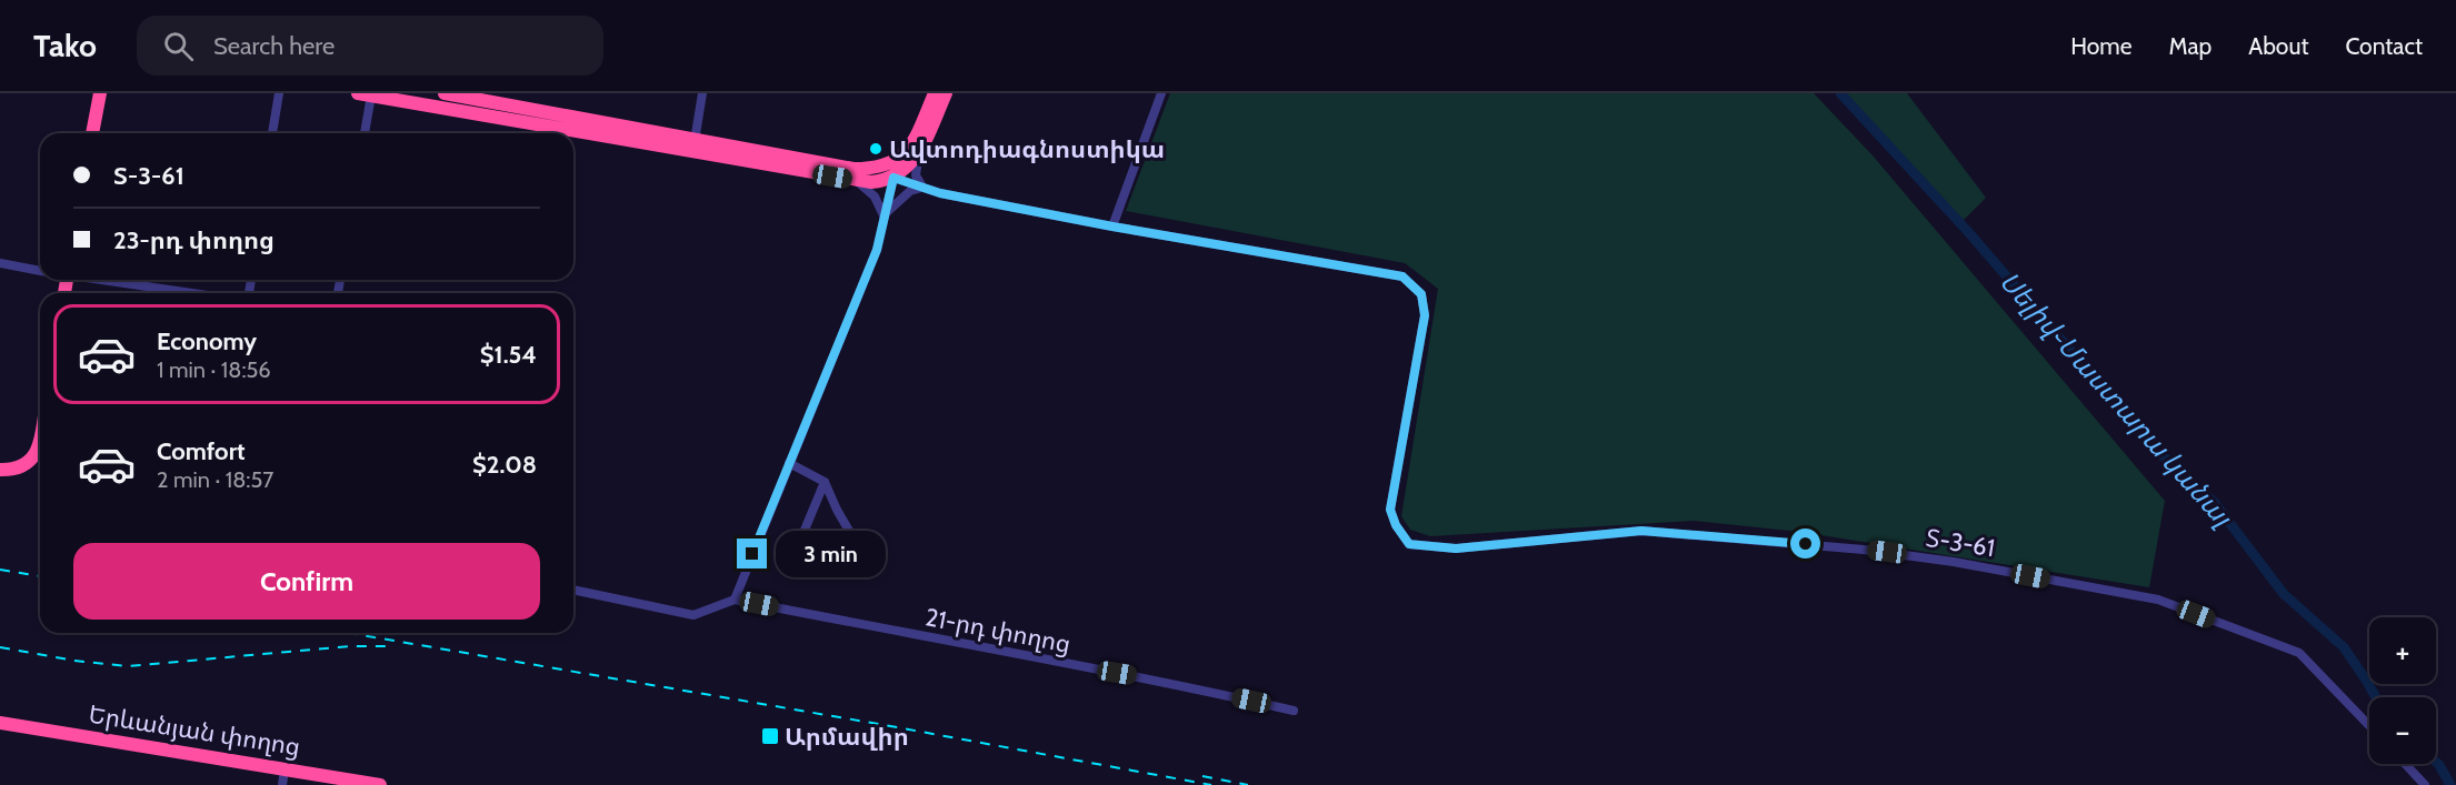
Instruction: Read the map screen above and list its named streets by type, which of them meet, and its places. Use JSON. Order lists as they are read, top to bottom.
{
  "streets": {
    "highway": ["Երևանյան փողոց"],
    "street": ["Տ-3-61", "21-րդ փողոց"]
  },
  "water": ["Սելիվ֊Մաստարա կանալ"],
  "places": {
    "other": ["Ավտոդիագնոստիկա"],
    "transit": ["Արմավիր"]
  },
  "page": {
    "header": "Tako",
    "search": "Search here",
    "nav": [
      "Home",
      "Map",
      "About",
      "Contact"
    ],
    "banner": ["Տ-3-61", "23-րդ փողոց"],
    "list": [
      {
        "name": "Economy",
        "note": "1 min · 18:56",
        "value": "$1.54"
      },
      {
        "name": "Comfort",
        "note": "2 min · 18:57",
        "value": "$2.08"
      }
    ],
    "buttons": "Confirm",
    "bubble": "3 min",
    "map_buttons": ["+", "−"]
  }
}
